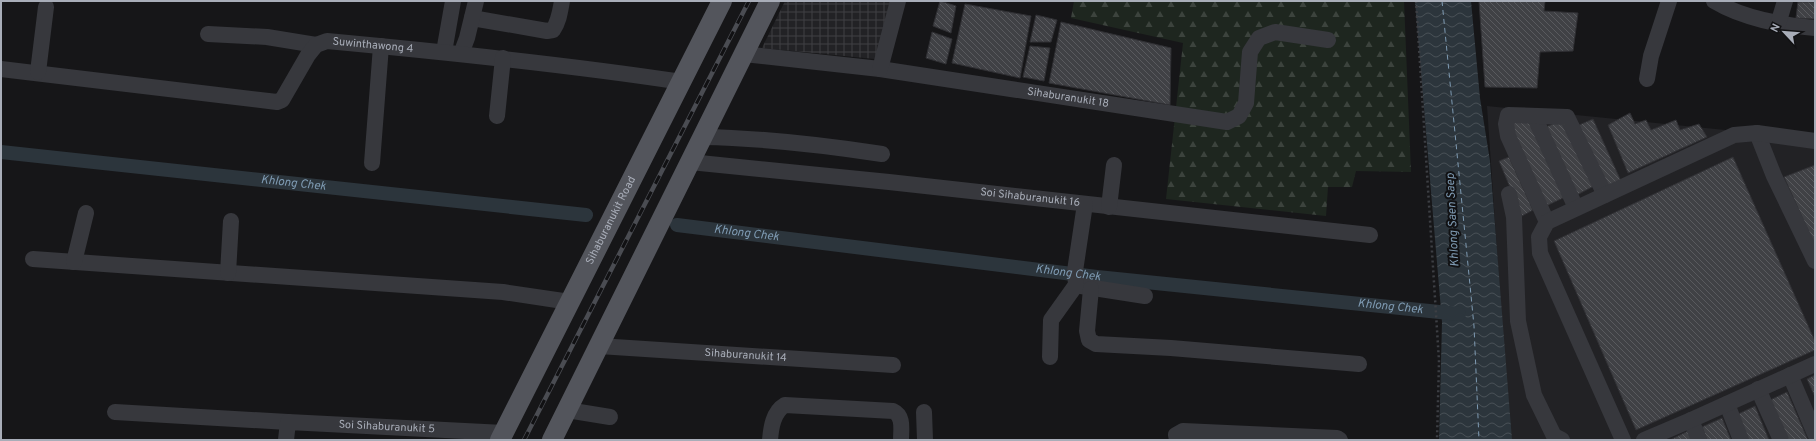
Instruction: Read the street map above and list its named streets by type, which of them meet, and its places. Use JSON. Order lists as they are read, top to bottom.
{
  "streets": {
    "main road": ["Sihaburanukit Road"],
    "street": [
      "Suwinthawong 4",
      "Sihaburanukit 18",
      "Soi Sihaburanukit 16",
      "Sihaburanukit 14",
      "Soi Sihaburanukit 5"
    ]
  },
  "crossings": [
    ["Suwinthawong 4", "Sihaburanukit Road"],
    ["Sihaburanukit Road", "Soi Sihaburanukit 5"]
  ],
  "water": ["Khlong Chek", "Khlong Saen Saep"],
  "north": "top left"
}
